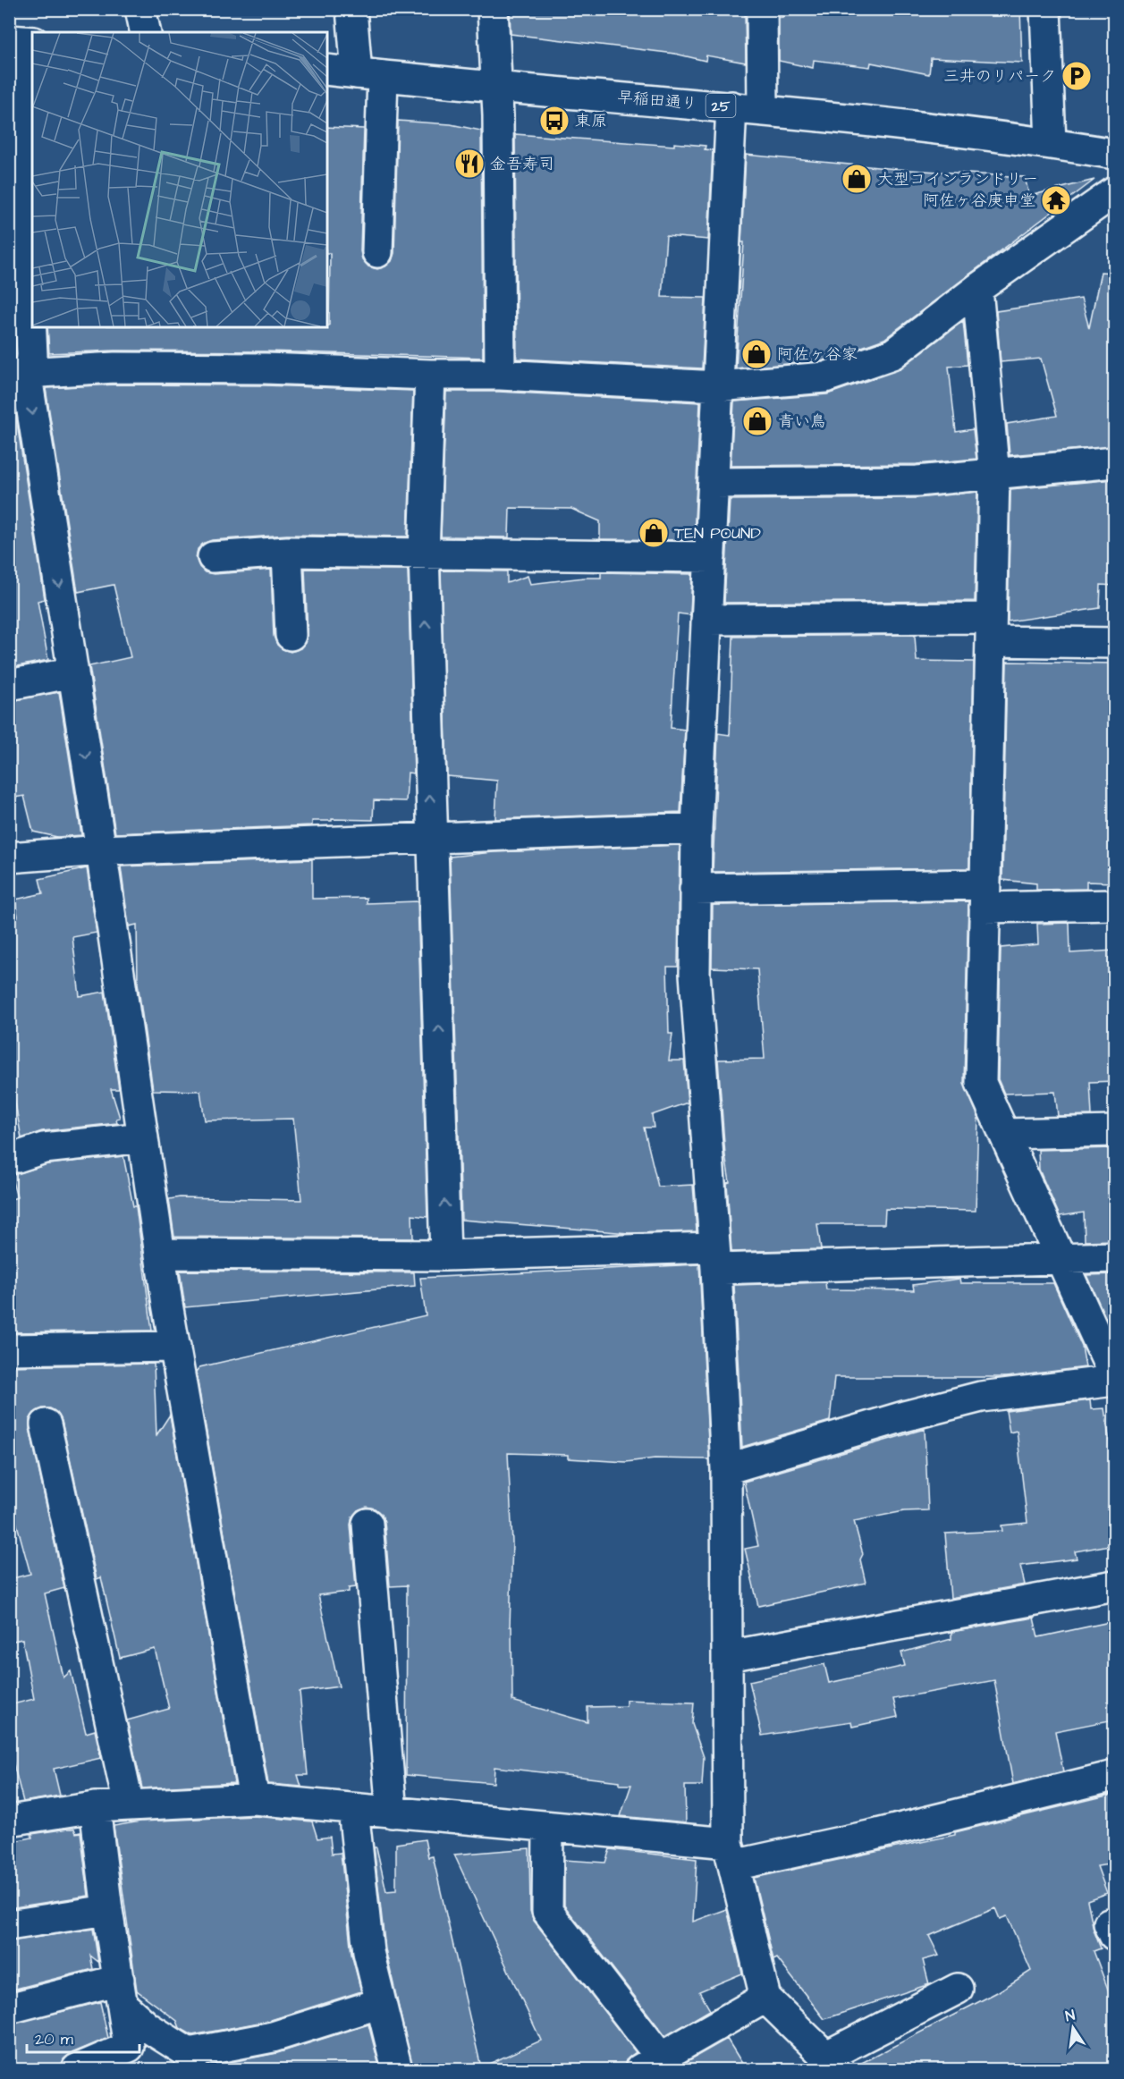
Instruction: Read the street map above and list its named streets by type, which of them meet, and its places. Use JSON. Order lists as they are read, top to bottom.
{
  "streets": {
    "street": ["早稲田通り", "25"]
  },
  "places": {
    "parking": ["三井のリパーク"],
    "bus stop": ["東原"],
    "restaurant": ["金吾寿司"],
    "shop": [
      "大型コインランドリー",
      "阿佐ヶ谷家",
      "青い鳥",
      "TEN POUND"
    ],
    "temple": ["阿佐ヶ谷庚申堂"]
  },
  "scale_bar": "20 m",
  "north": "top"
}
